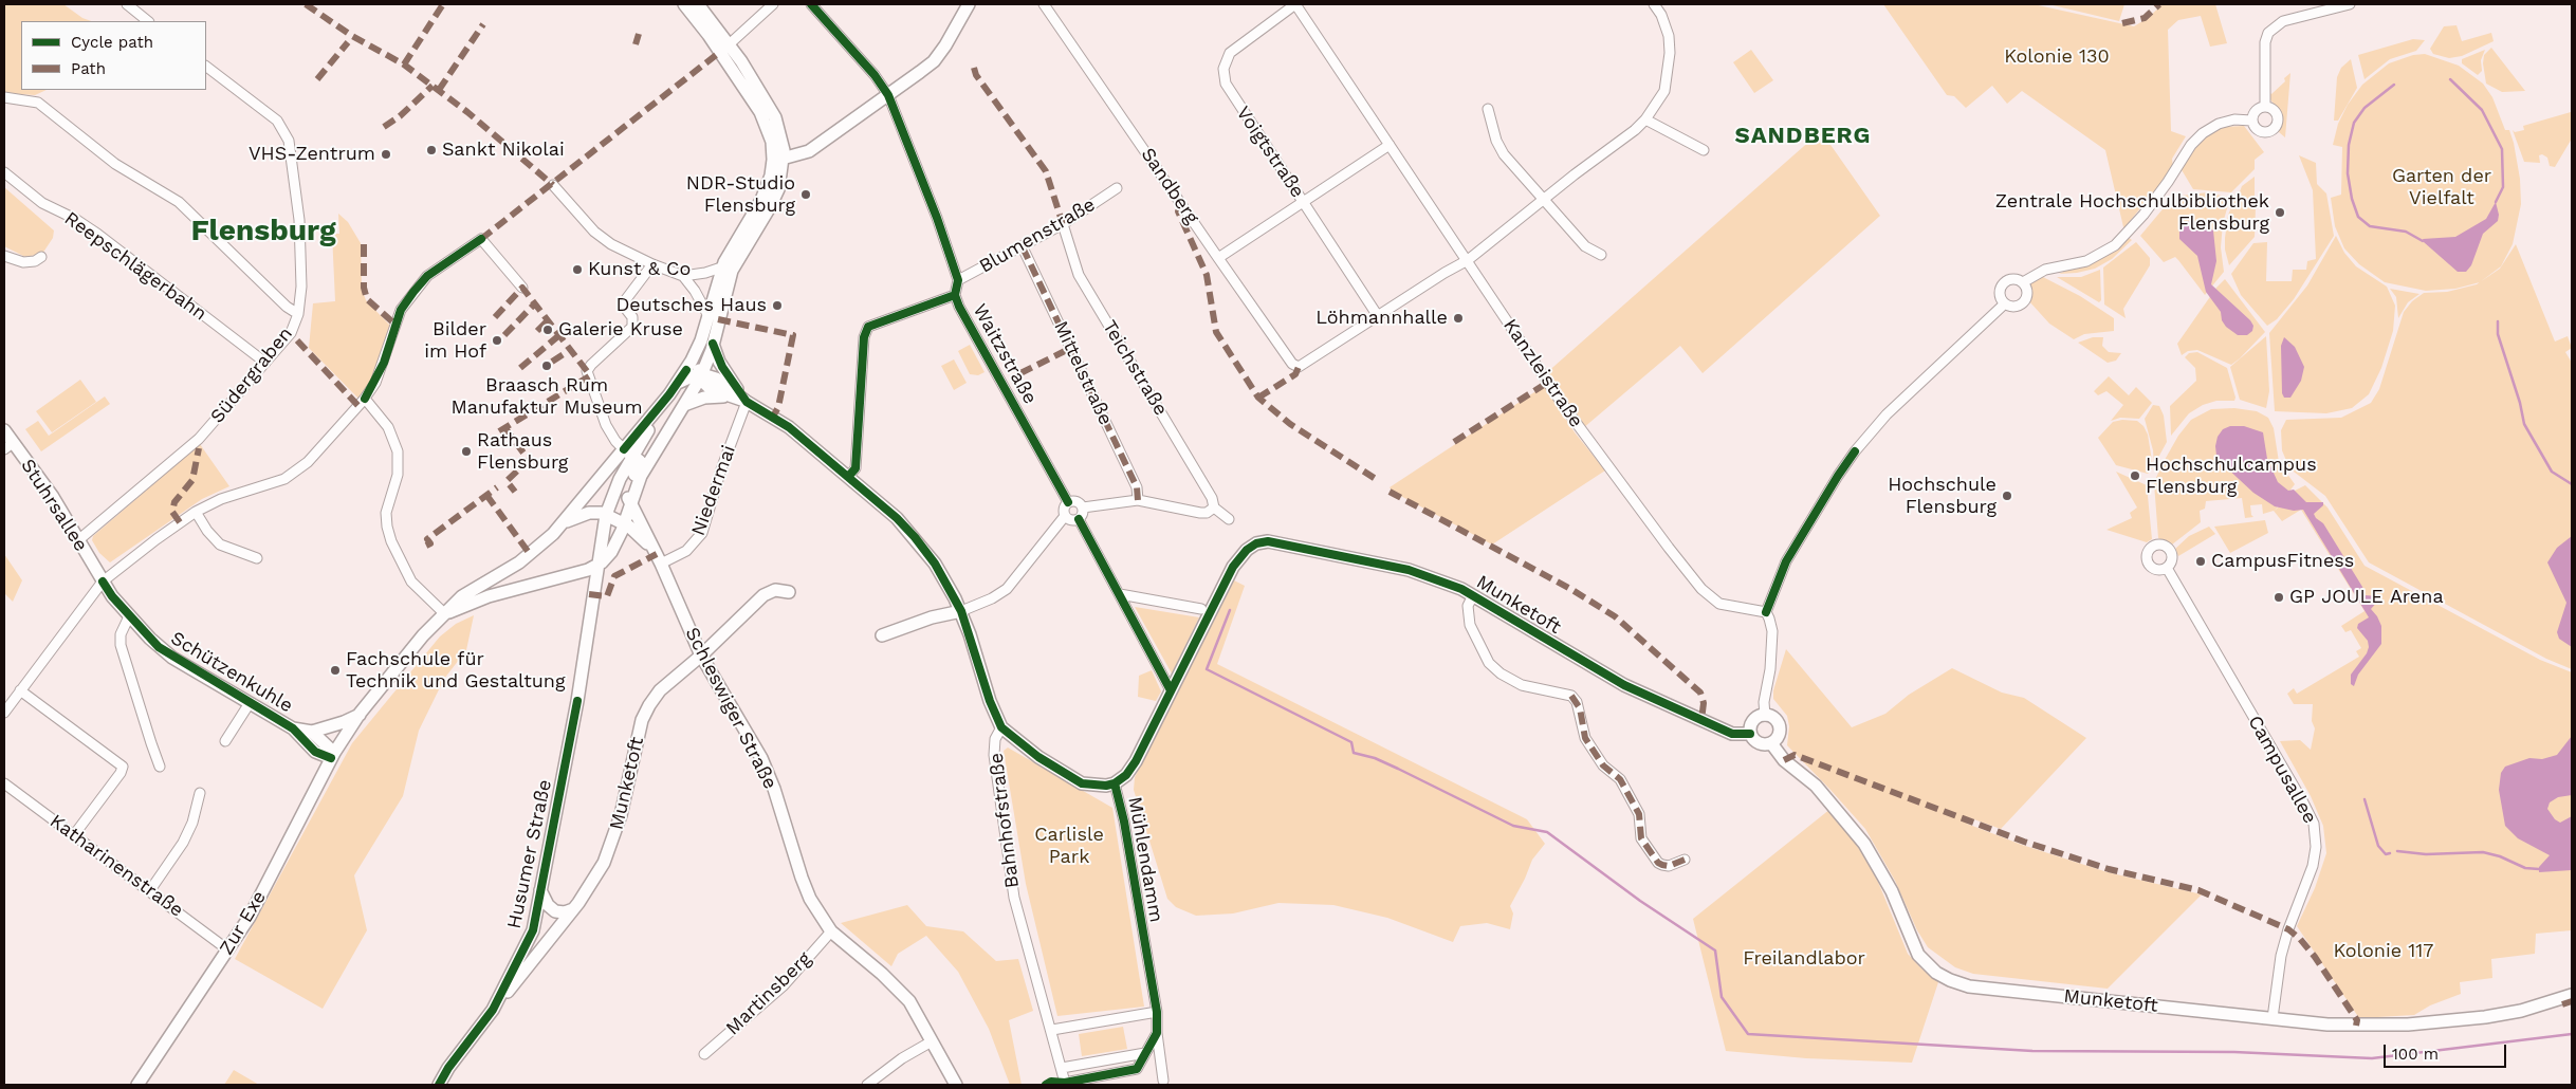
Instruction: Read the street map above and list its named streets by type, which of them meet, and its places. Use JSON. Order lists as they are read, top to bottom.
{
  "streets": {
    "main road": [
      "Stuhrsallee",
      "Munketoft",
      "Schützenkuhle",
      "Schleswiger Straße",
      "Bahnhofstraße",
      "Husumer Straße",
      "Mühlendamm",
      "Zur Exe"
    ],
    "street": [
      "Voigtstraße",
      "Sandberg",
      "Blumenstraße",
      "Reepschlägerbahn",
      "Waitzstraße",
      "Teichstraße",
      "Mittelstraße",
      "Kanzleistraße",
      "Südergraben",
      "Niedermai",
      "Campusallee",
      "Katharinenstraße",
      "Martinsberg"
    ]
  },
  "crossings": [
    ["Voigtstraße", "Sandberg"],
    ["Voigtstraße", "Kanzleistraße"],
    ["Blumenstraße", "Waitzstraße"],
    ["Blumenstraße", "Teichstraße"],
    ["Blumenstraße", "Mittelstraße"],
    ["Reepschlägerbahn", "Südergraben"],
    ["Südergraben", "Stuhrsallee"],
    ["Niedermai", "Schleswiger Straße"],
    ["Niedermai", "Bahnhofstraße"],
    ["Stuhrsallee", "Schützenkuhle"],
    ["Munketoft", "Schleswiger Straße"],
    ["Munketoft", "Campusallee"],
    ["Munketoft", "Husumer Straße"],
    ["Munketoft", "Mühlendamm"],
    ["Schützenkuhle", "Husumer Straße"],
    ["Schützenkuhle", "Zur Exe"],
    ["Schleswiger Straße", "Martinsberg"],
    ["Katharinenstraße", "Zur Exe"]
  ],
  "districts": ["SANDBERG", "Flensburg"],
  "parks": [
    "Kolonie 130",
    "Garten der Vielfalt",
    "Carlisle Park",
    "Kolonie 117",
    "Freilandlabor"
  ],
  "places": [
    "Sankt Nikolai",
    "VHS-Zentrum",
    "NDR-Studio Flensburg",
    "Zentrale Hochschulbibliothek Flensburg",
    "Kunst & Co",
    "Deutsches Haus",
    "Löhmannhalle",
    "Galerie Kruse",
    "Bilder im Hof",
    "Braasch Rum Manufaktur Museum",
    "Rathaus Flensburg",
    "Hochschulcampus Flensburg",
    "Hochschule Flensburg",
    "CampusFitness",
    "GP JOULE Arena",
    "Fachschule für Technik und Gestaltung"
  ],
  "legend": ["Cycle path", "Path"],
  "scale_bar": "100 m"
}
